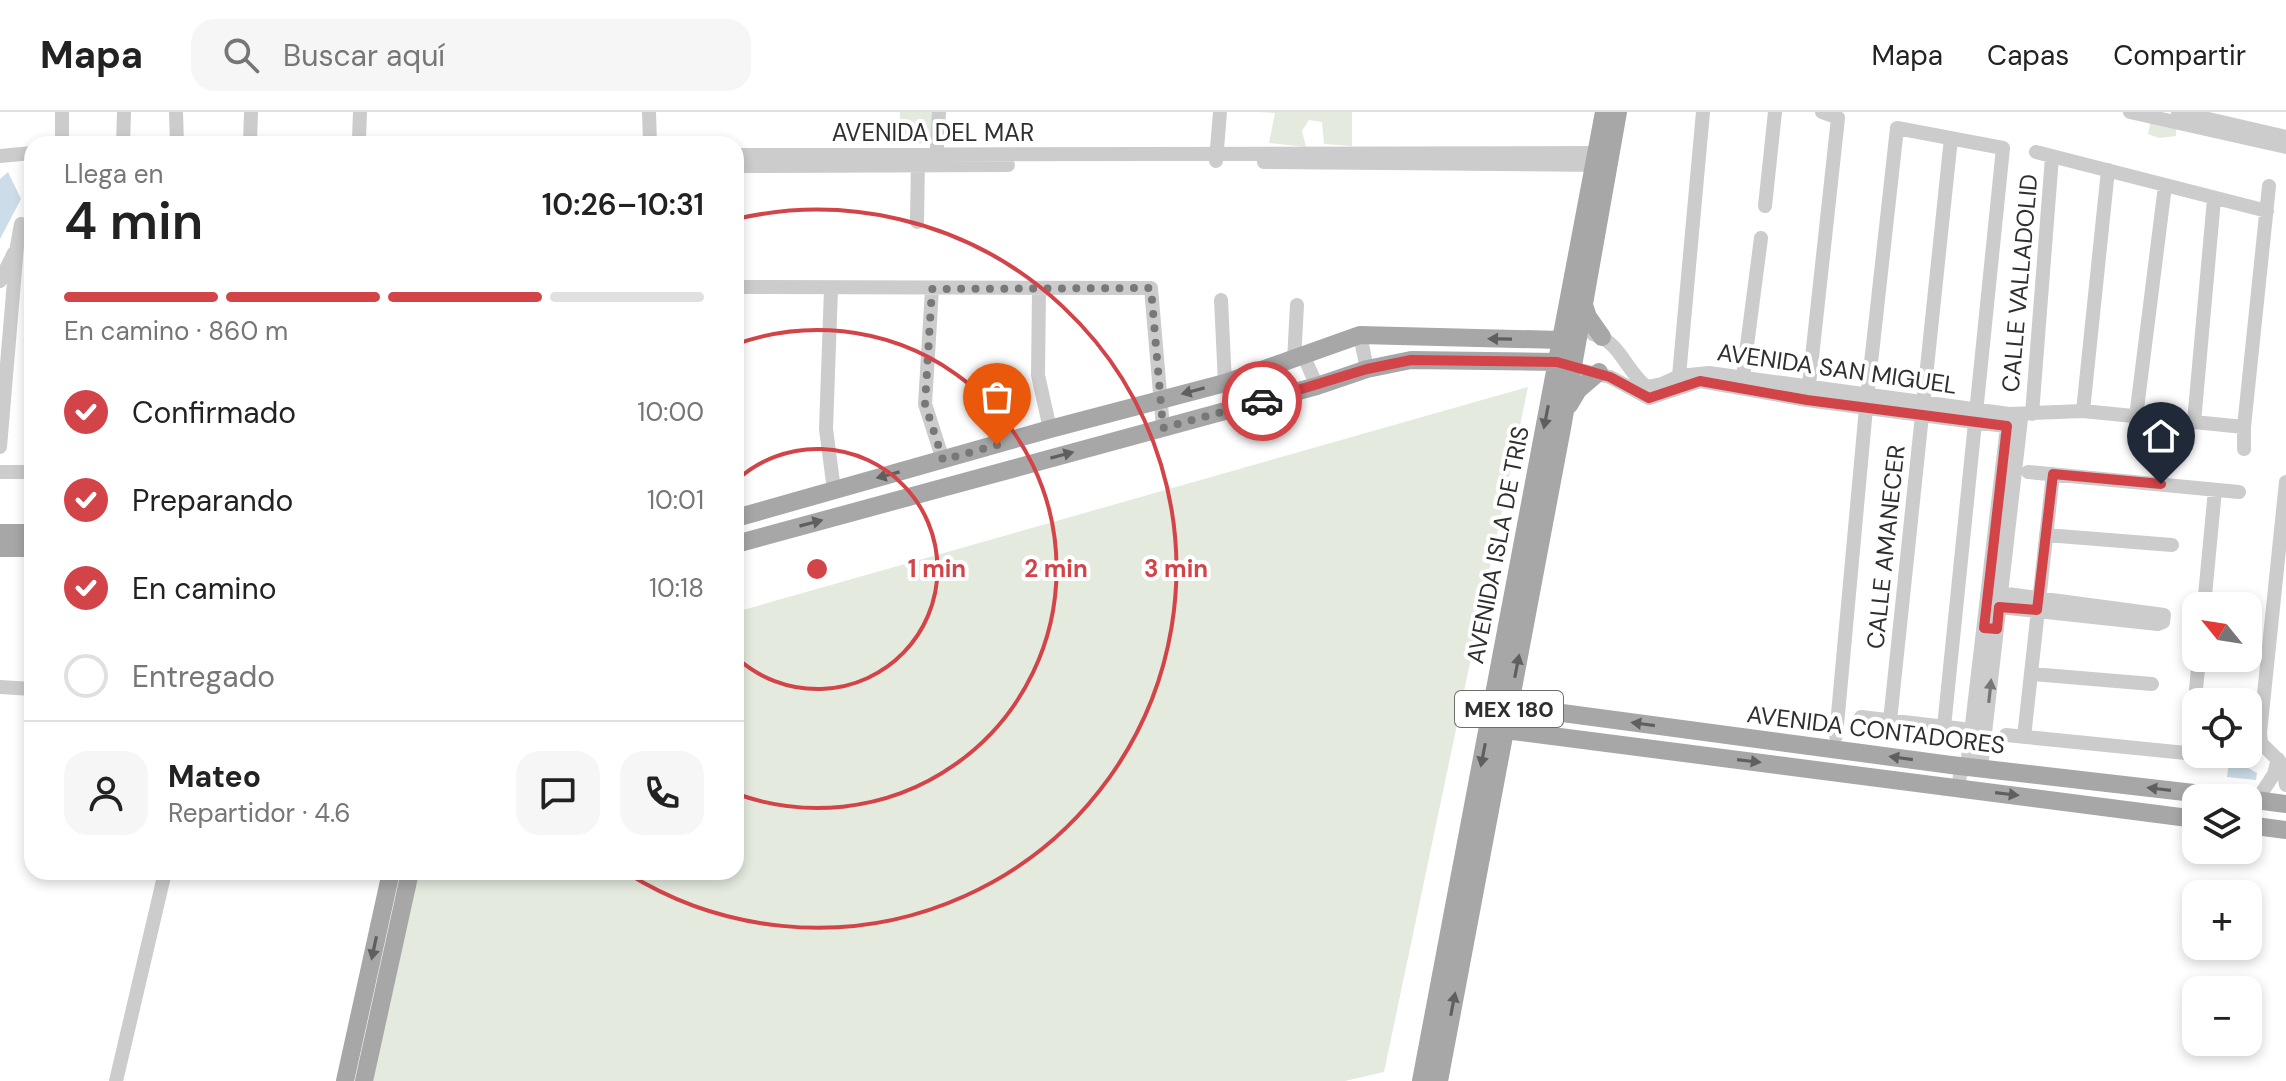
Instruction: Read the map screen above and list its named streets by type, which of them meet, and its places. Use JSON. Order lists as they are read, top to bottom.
{
  "streets": {
    "main road": ["AVENIDA ISLA DE TRIS", "MEX 180", "AVENIDA CONTADORES"],
    "street": [
      "AVENIDA DEL MAR",
      "CALLE VALLADOLID",
      "AVENIDA SAN MIGUEL",
      "CALLE AMANECER"
    ]
  },
  "crossings": [
    ["AVENIDA DEL MAR", "AVENIDA ISLA DE TRIS"],
    ["CALLE VALLADOLID", "AVENIDA SAN MIGUEL"],
    ["AVENIDA SAN MIGUEL", "AVENIDA ISLA DE TRIS"],
    ["AVENIDA SAN MIGUEL", "CALLE AMANECER"],
    ["AVENIDA ISLA DE TRIS", "AVENIDA CONTADORES"]
  ],
  "north": "top left",
  "page": {
    "header": "Mapa",
    "search": "Buscar aquí",
    "nav": ["Mapa", "Capas", "Compartir"],
    "heading": ["4 min", "Llega en", "10:26–10:31"],
    "panel": ["Mateo", "Repartidor · 4.6"],
    "bar": "En camino · 860 m",
    "list": [
      ["Confirmado", "10:00"],
      ["Preparando", "10:01"],
      ["En camino", "10:18"],
      "Entregado"
    ],
    "map_buttons": ["+", "−"]
  },
  "rings": ["1 min", "2 min", "3 min"]
}
